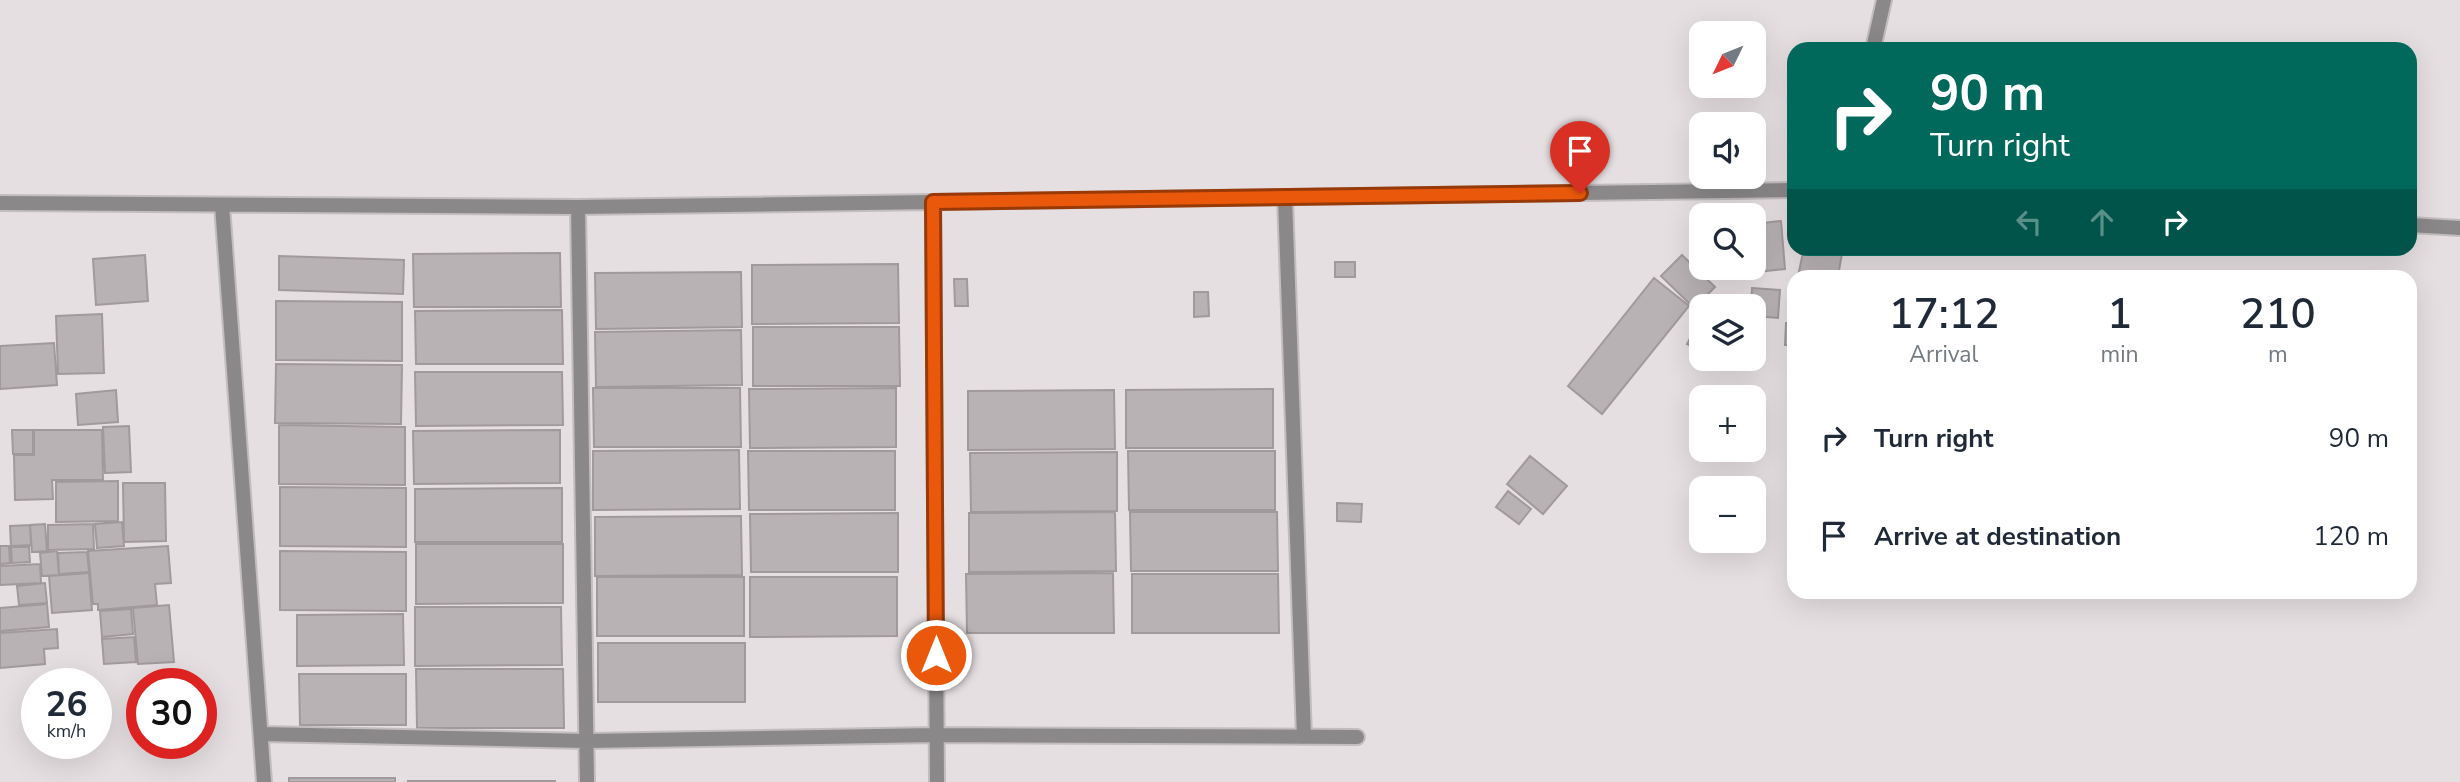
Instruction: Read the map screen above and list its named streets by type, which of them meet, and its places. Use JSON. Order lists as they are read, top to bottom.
{
  "north": "bottom left",
  "page": {
    "map_buttons": ["+", "−"],
    "turn": ["90 m", "Turn right"],
    "eta": [
      "17:12",
      "Arrival",
      "1",
      "min",
      "210",
      "m"
    ],
    "list": [
      {
        "name": "Turn right",
        "value": "90 m"
      },
      {
        "name": "Arrive at destination",
        "value": "120 m"
      }
    ],
    "speed": "26 km/h",
    "limit": "30"
  }
}
